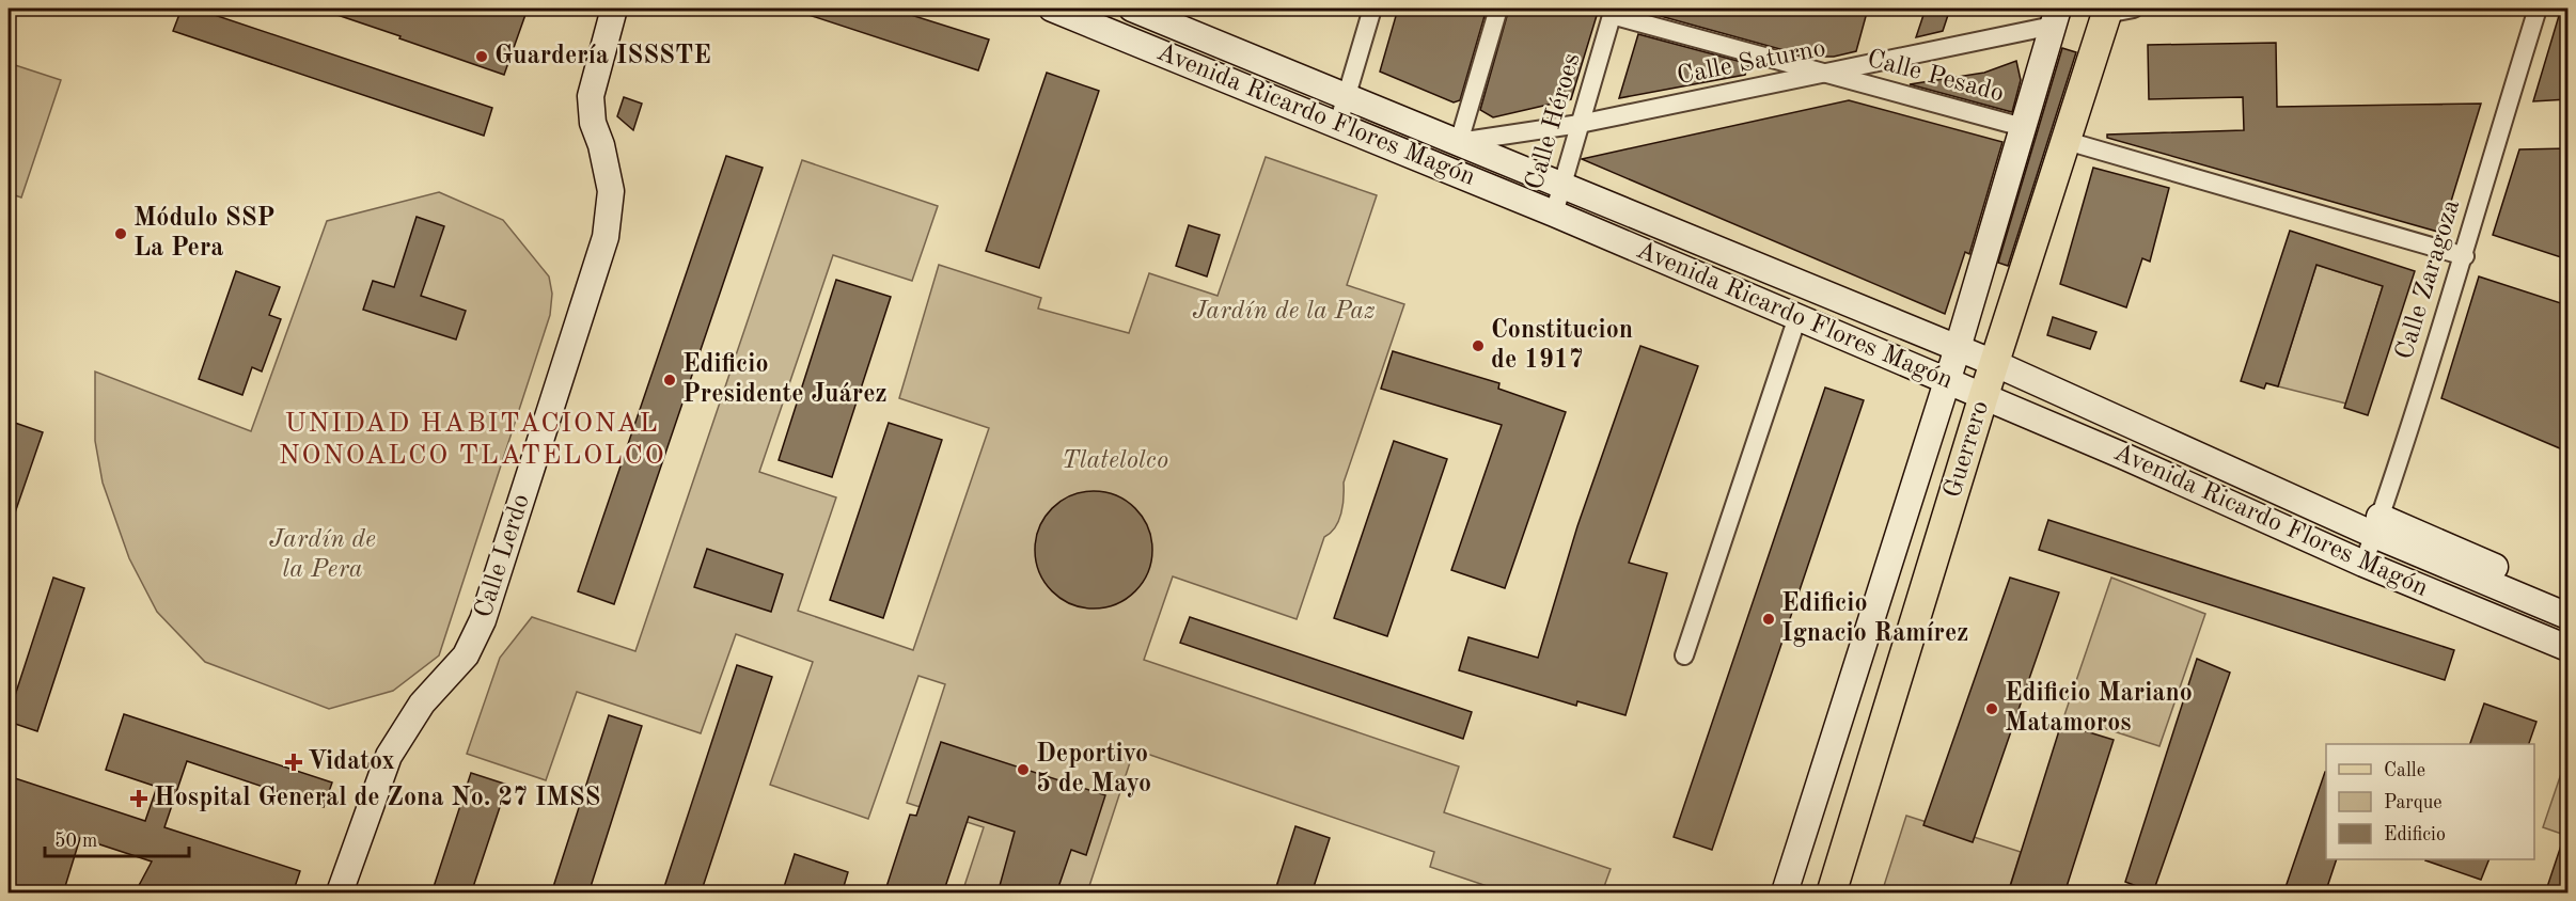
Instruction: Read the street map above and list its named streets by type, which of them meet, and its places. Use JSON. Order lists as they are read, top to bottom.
{
  "streets": {
    "main road": ["Avenida Ricardo Flores Magón", "Guerrero", "Calle Lerdo"],
    "street": [
      "Calle Saturno",
      "Calle Pesado",
      "Calle Héroes",
      "Calle Zaragoza"
    ]
  },
  "crossings": [
    ["Calle Saturno", "Calle Pesado"],
    ["Calle Saturno", "Avenida Ricardo Flores Magón"],
    ["Calle Saturno", "Calle Héroes"],
    ["Calle Saturno", "Guerrero"],
    ["Calle Pesado", "Calle Héroes"],
    ["Calle Pesado", "Guerrero"],
    ["Avenida Ricardo Flores Magón", "Calle Héroes"],
    ["Avenida Ricardo Flores Magón", "Calle Zaragoza"],
    ["Avenida Ricardo Flores Magón", "Guerrero"]
  ],
  "districts": ["UNIDAD HABITACIONAL NONOALCO TLATELOLCO"],
  "parks": ["Jardín de la Paz", "Tlatelolco", "Jardín de la Pera"],
  "places": {
    "other": [
      "Guardería ISSSTE",
      "Módulo SSP La Pera",
      "Constitucion de 1917",
      "Edificio Presidente Juárez",
      "Edificio Ignacio Ramírez",
      "Edificio Mariano Matamoros",
      "Deportivo 5 de Mayo"
    ],
    "health": ["Vidatox", "Hospital General de Zona No. 27 IMSS"]
  },
  "legend": ["Calle", "Parque", "Edificio"],
  "scale_bar": "50 m"
}
